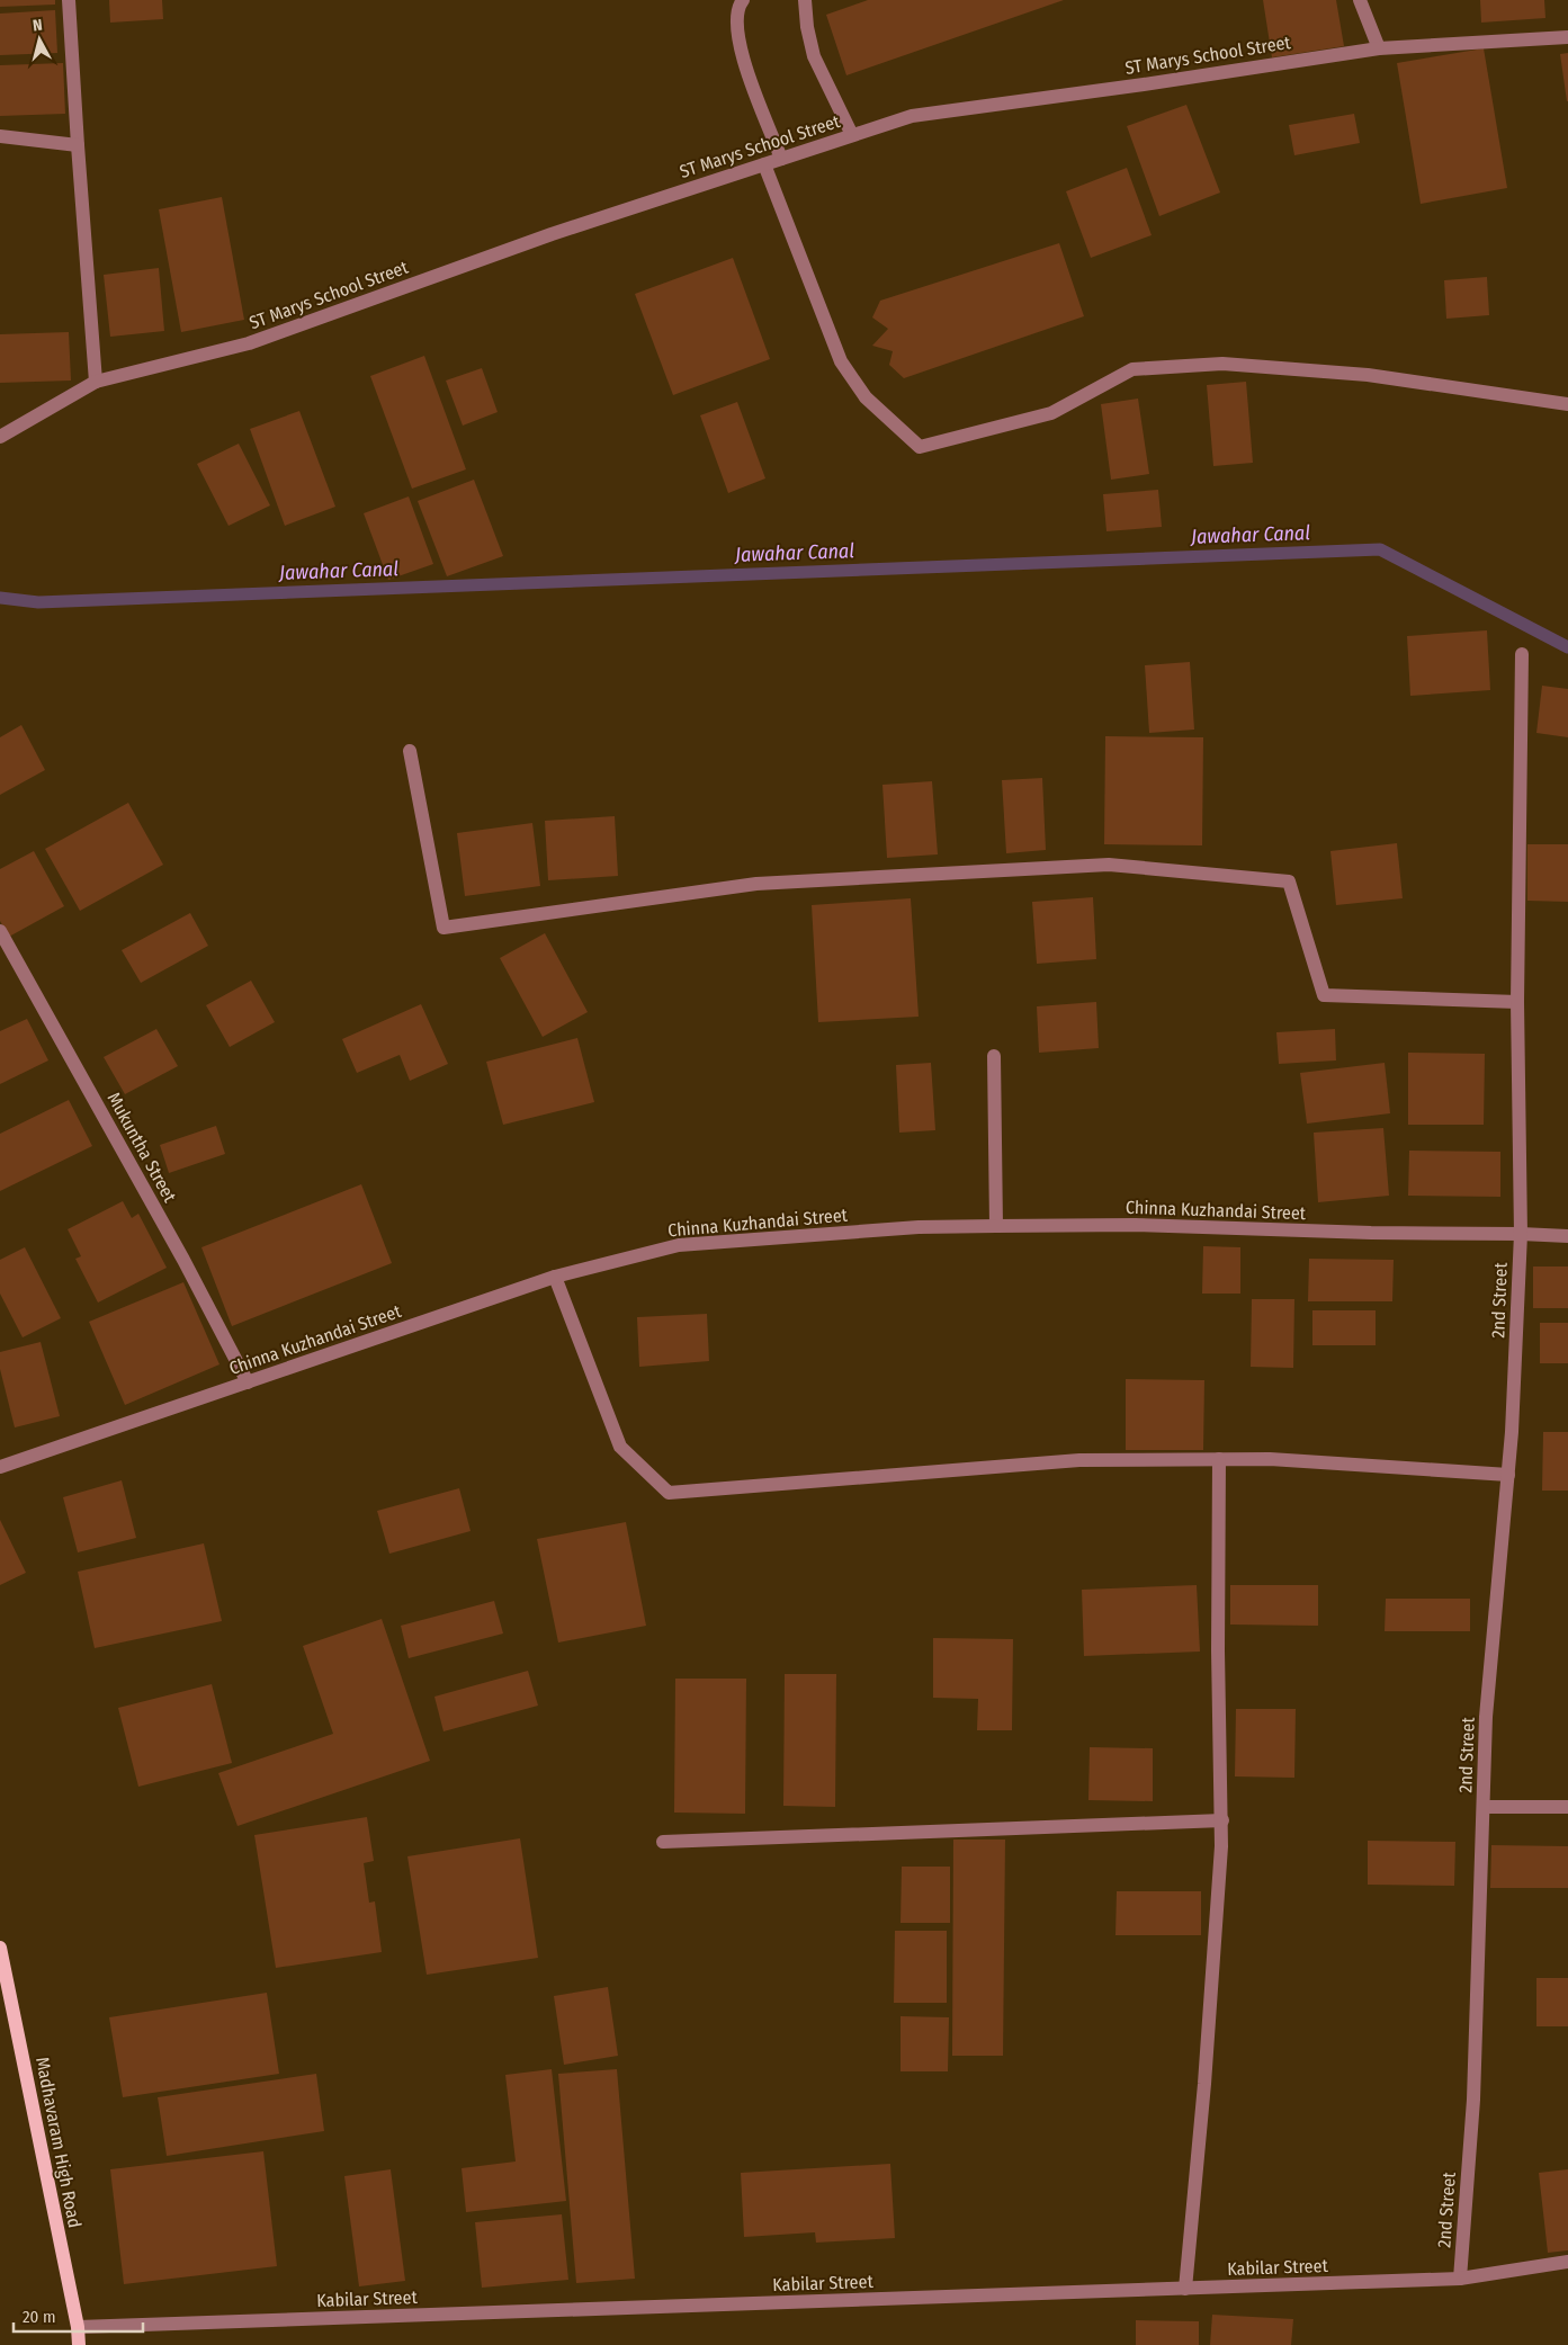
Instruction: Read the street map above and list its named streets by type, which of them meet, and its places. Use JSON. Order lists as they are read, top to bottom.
{
  "streets": {
    "main road": ["Madhavaram High Road"],
    "street": [
      "ST Marys School Street",
      "Mukuntha Street",
      "Chinna Kuzhandai Street",
      "2nd Street",
      "Kabilar Street"
    ]
  },
  "crossings": [
    ["Mukuntha Street", "Chinna Kuzhandai Street"],
    ["Chinna Kuzhandai Street", "2nd Street"],
    ["2nd Street", "Kabilar Street"],
    ["Madhavaram High Road", "Kabilar Street"]
  ],
  "water": ["Jawahar Canal"],
  "scale_bar": "20 m",
  "north": "top"
}
